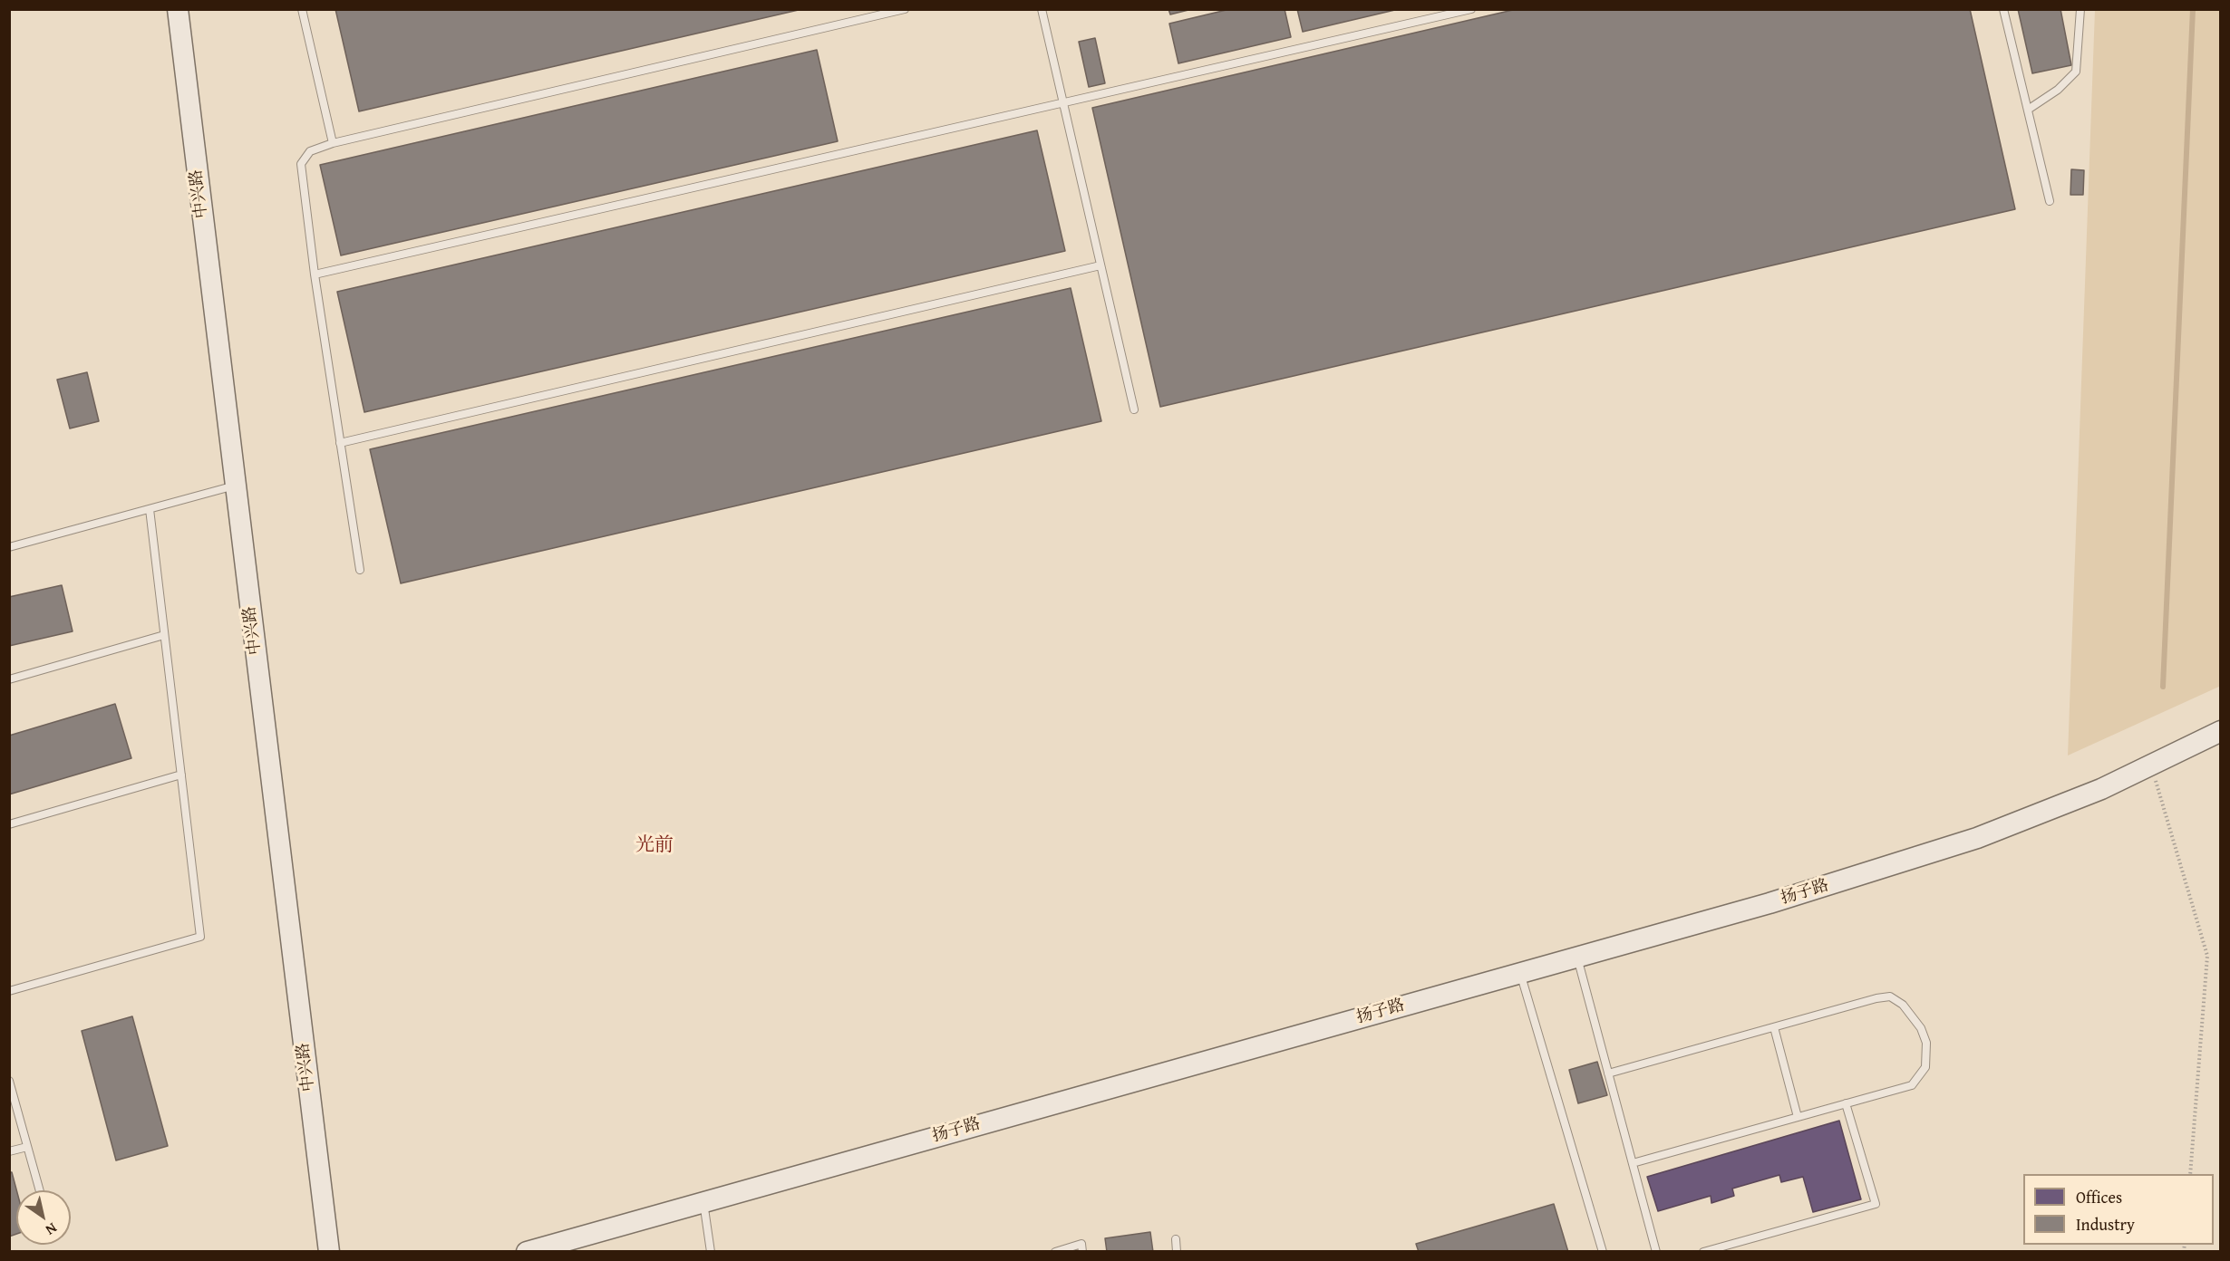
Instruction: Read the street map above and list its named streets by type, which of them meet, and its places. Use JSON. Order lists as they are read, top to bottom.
{
  "streets": {
    "street": ["中兴路", "扬子路"]
  },
  "districts": ["光前"],
  "legend": ["Offices", "Industry"],
  "north": "bottom right"
}
